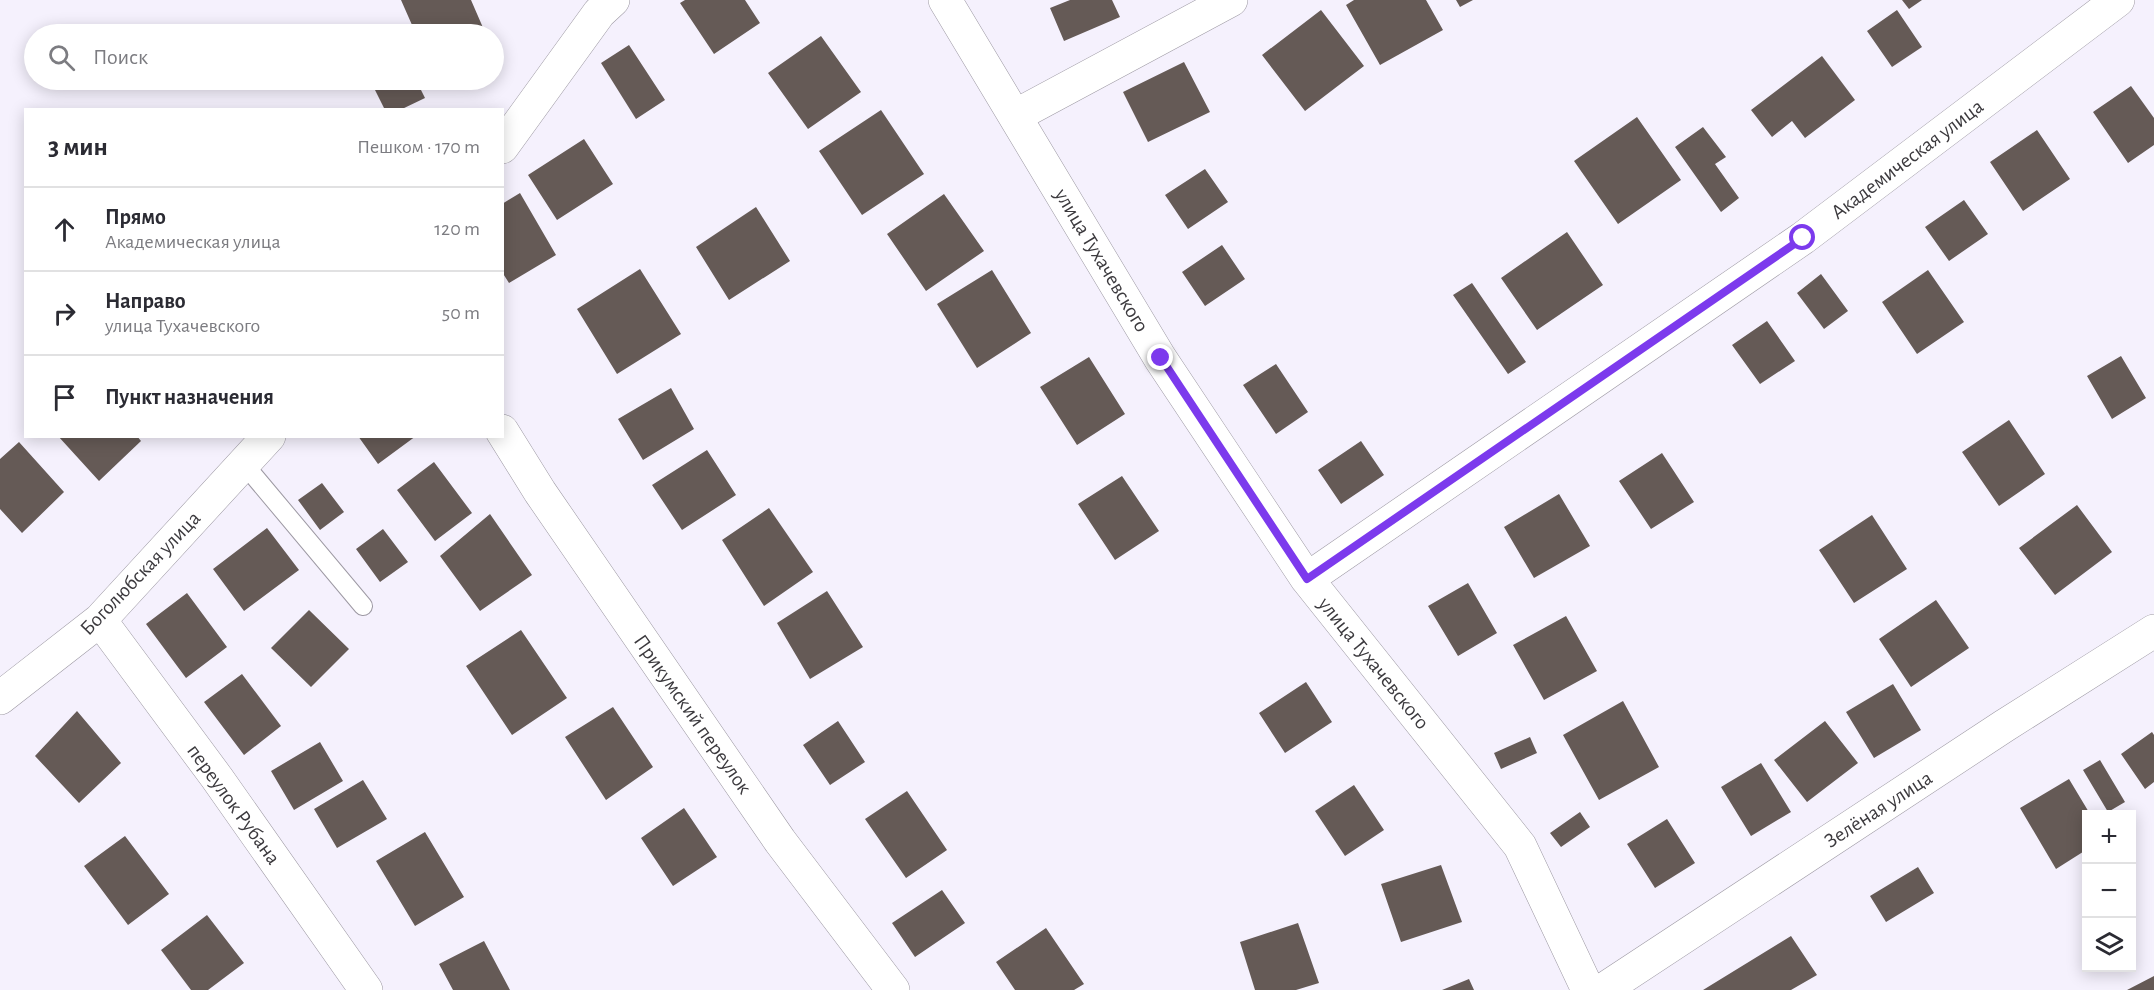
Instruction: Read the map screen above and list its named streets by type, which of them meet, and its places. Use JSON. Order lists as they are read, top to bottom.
{
  "streets": {
    "street": [
      "Академическая улица",
      "улица Тухачевского",
      "Боголюбская улица",
      "Прикумский переулок",
      "переулок Рубана",
      "Зелёная улица"
    ]
  },
  "crossings": [
    ["Академическая улица", "улица Тухачевского"],
    ["Боголюбская улица", "переулок Рубана"]
  ],
  "page": {
    "search": "Поиск",
    "heading": ["3 мин", "Пешком · 170 m"],
    "list": [
      ["Прямо", "Академическая улица", "120 m"],
      ["Направо", "улица Тухачевского", "50 m"],
      "Пункт назначения"
    ],
    "map_buttons": ["+", "−"]
  }
}
